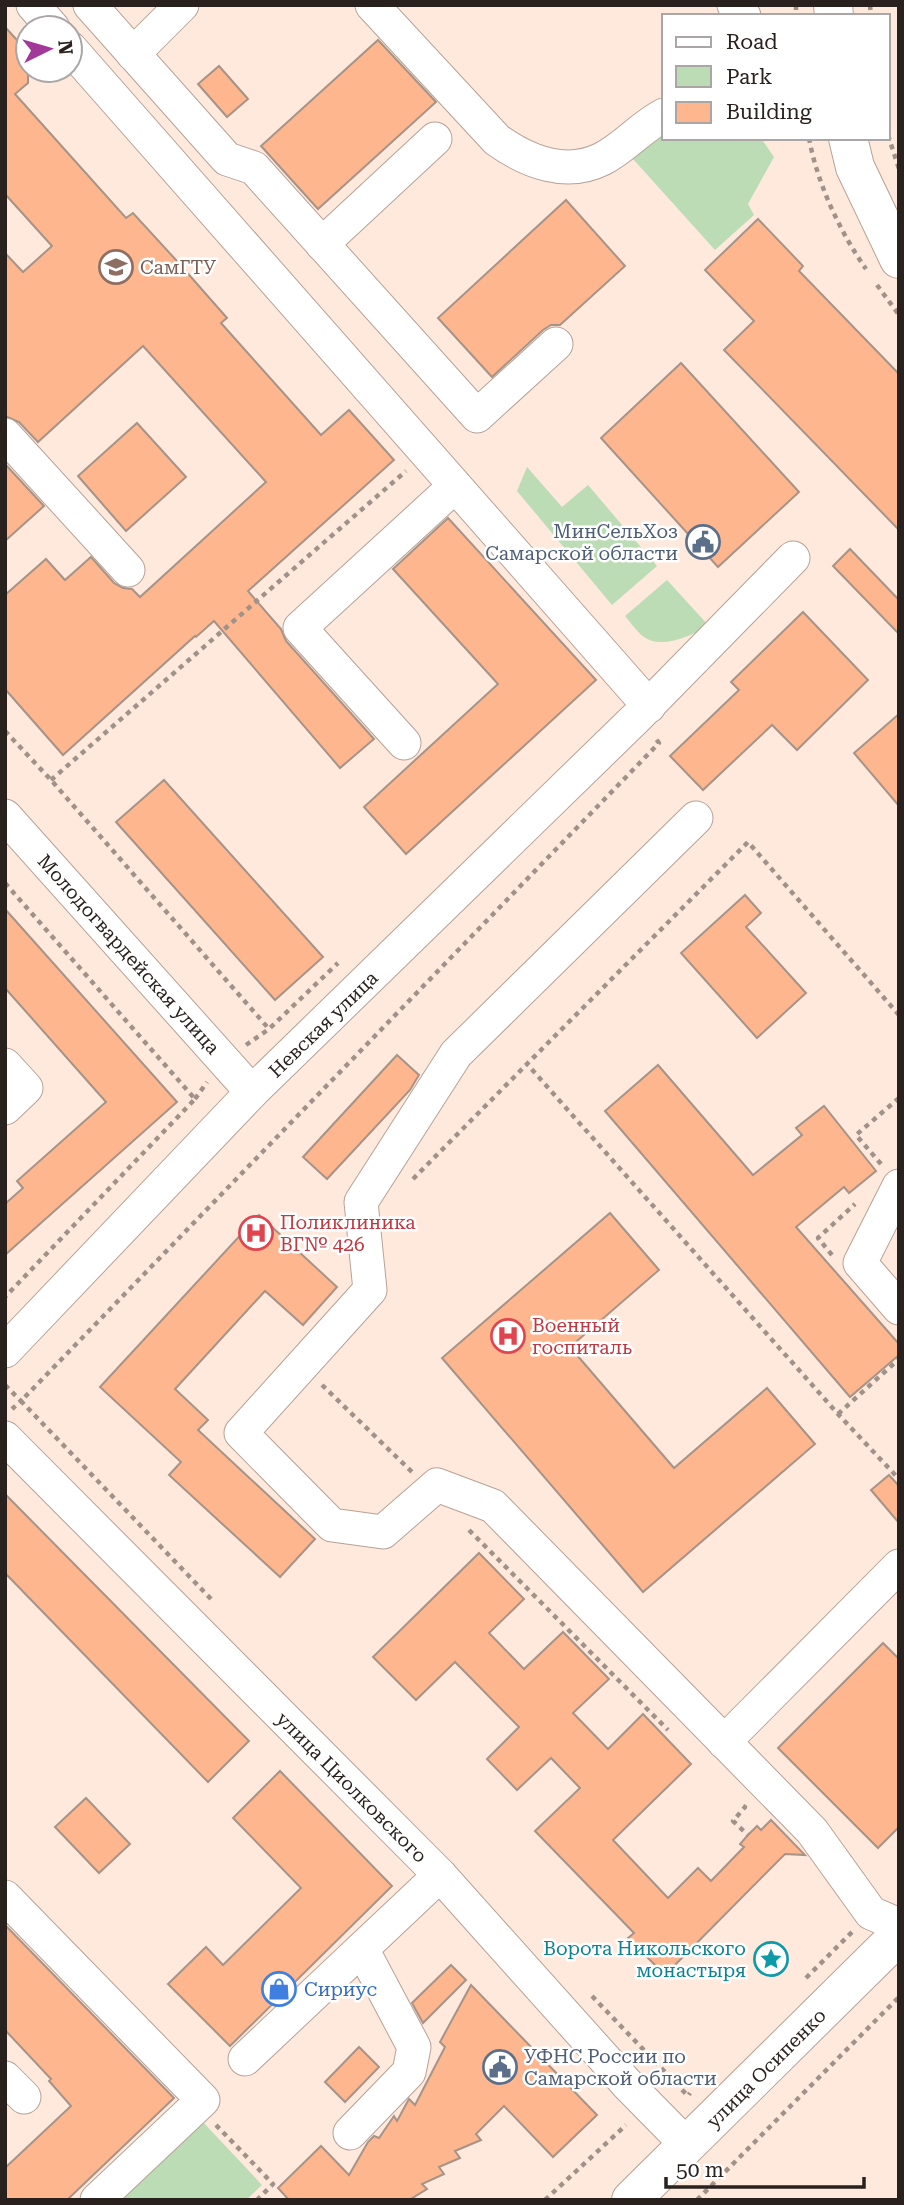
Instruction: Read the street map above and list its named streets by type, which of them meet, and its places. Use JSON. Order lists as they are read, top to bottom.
{
  "streets": {
    "main road": ["улица Осипенко"],
    "street": ["Молодогвардейская улица", "Невская улица", "улица Циолковского"]
  },
  "crossings": [
    ["Молодогвардейская улица", "Невская улица"],
    ["улица Циолковского", "улица Осипенко"]
  ],
  "places": {
    "school or university": ["СамГТУ"],
    "public building": ["МинСельХоз Самарской области", "УФНС России по Самарской области"],
    "hospital": ["Поликлиника ВГ№ 426", "Военный госпиталь"],
    "place": ["Ворота Никольского монастыря"],
    "shop": ["Сириус"]
  },
  "legend": ["Road", "Park", "Building"],
  "scale_bar": "50 m",
  "north": "right"
}
